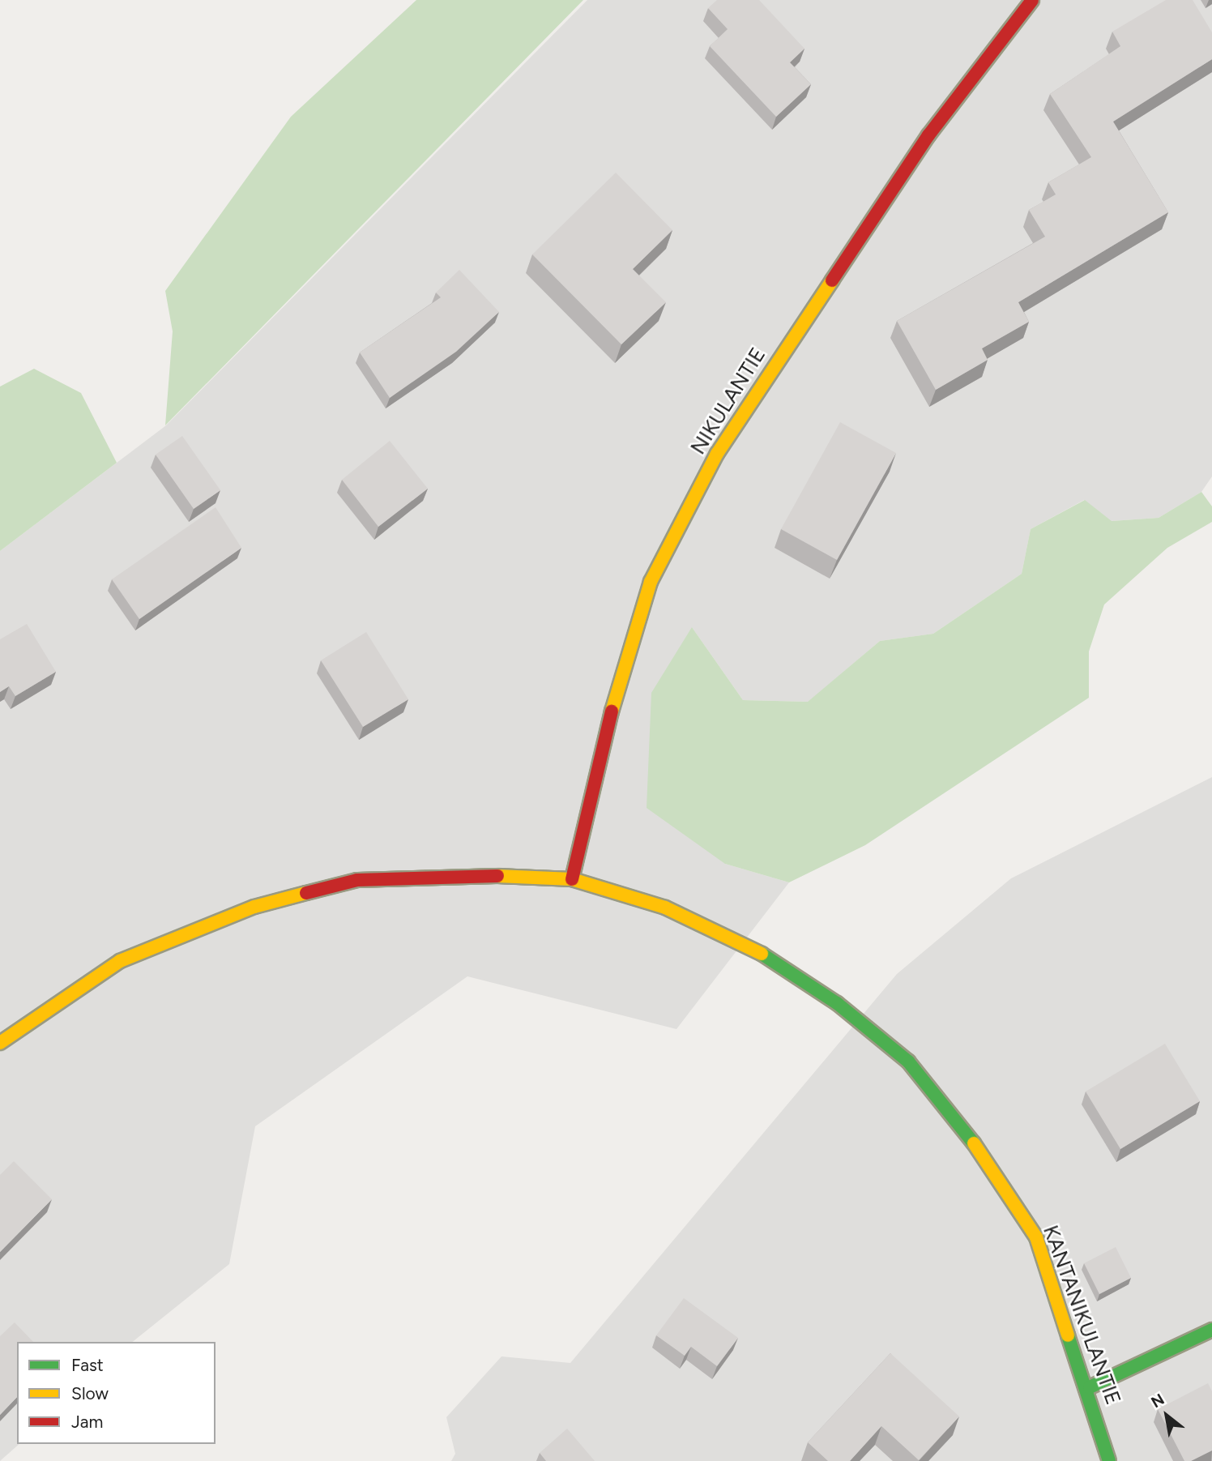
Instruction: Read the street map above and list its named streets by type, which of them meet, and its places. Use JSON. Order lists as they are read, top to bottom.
{
  "streets": {
    "street": ["NIKULANTIE", "KANTANIKULANTIE"]
  },
  "crossings": [
    ["NIKULANTIE", "KANTANIKULANTIE"]
  ],
  "legend": ["Fast", "Slow", "Jam"],
  "north": "top left"
}
